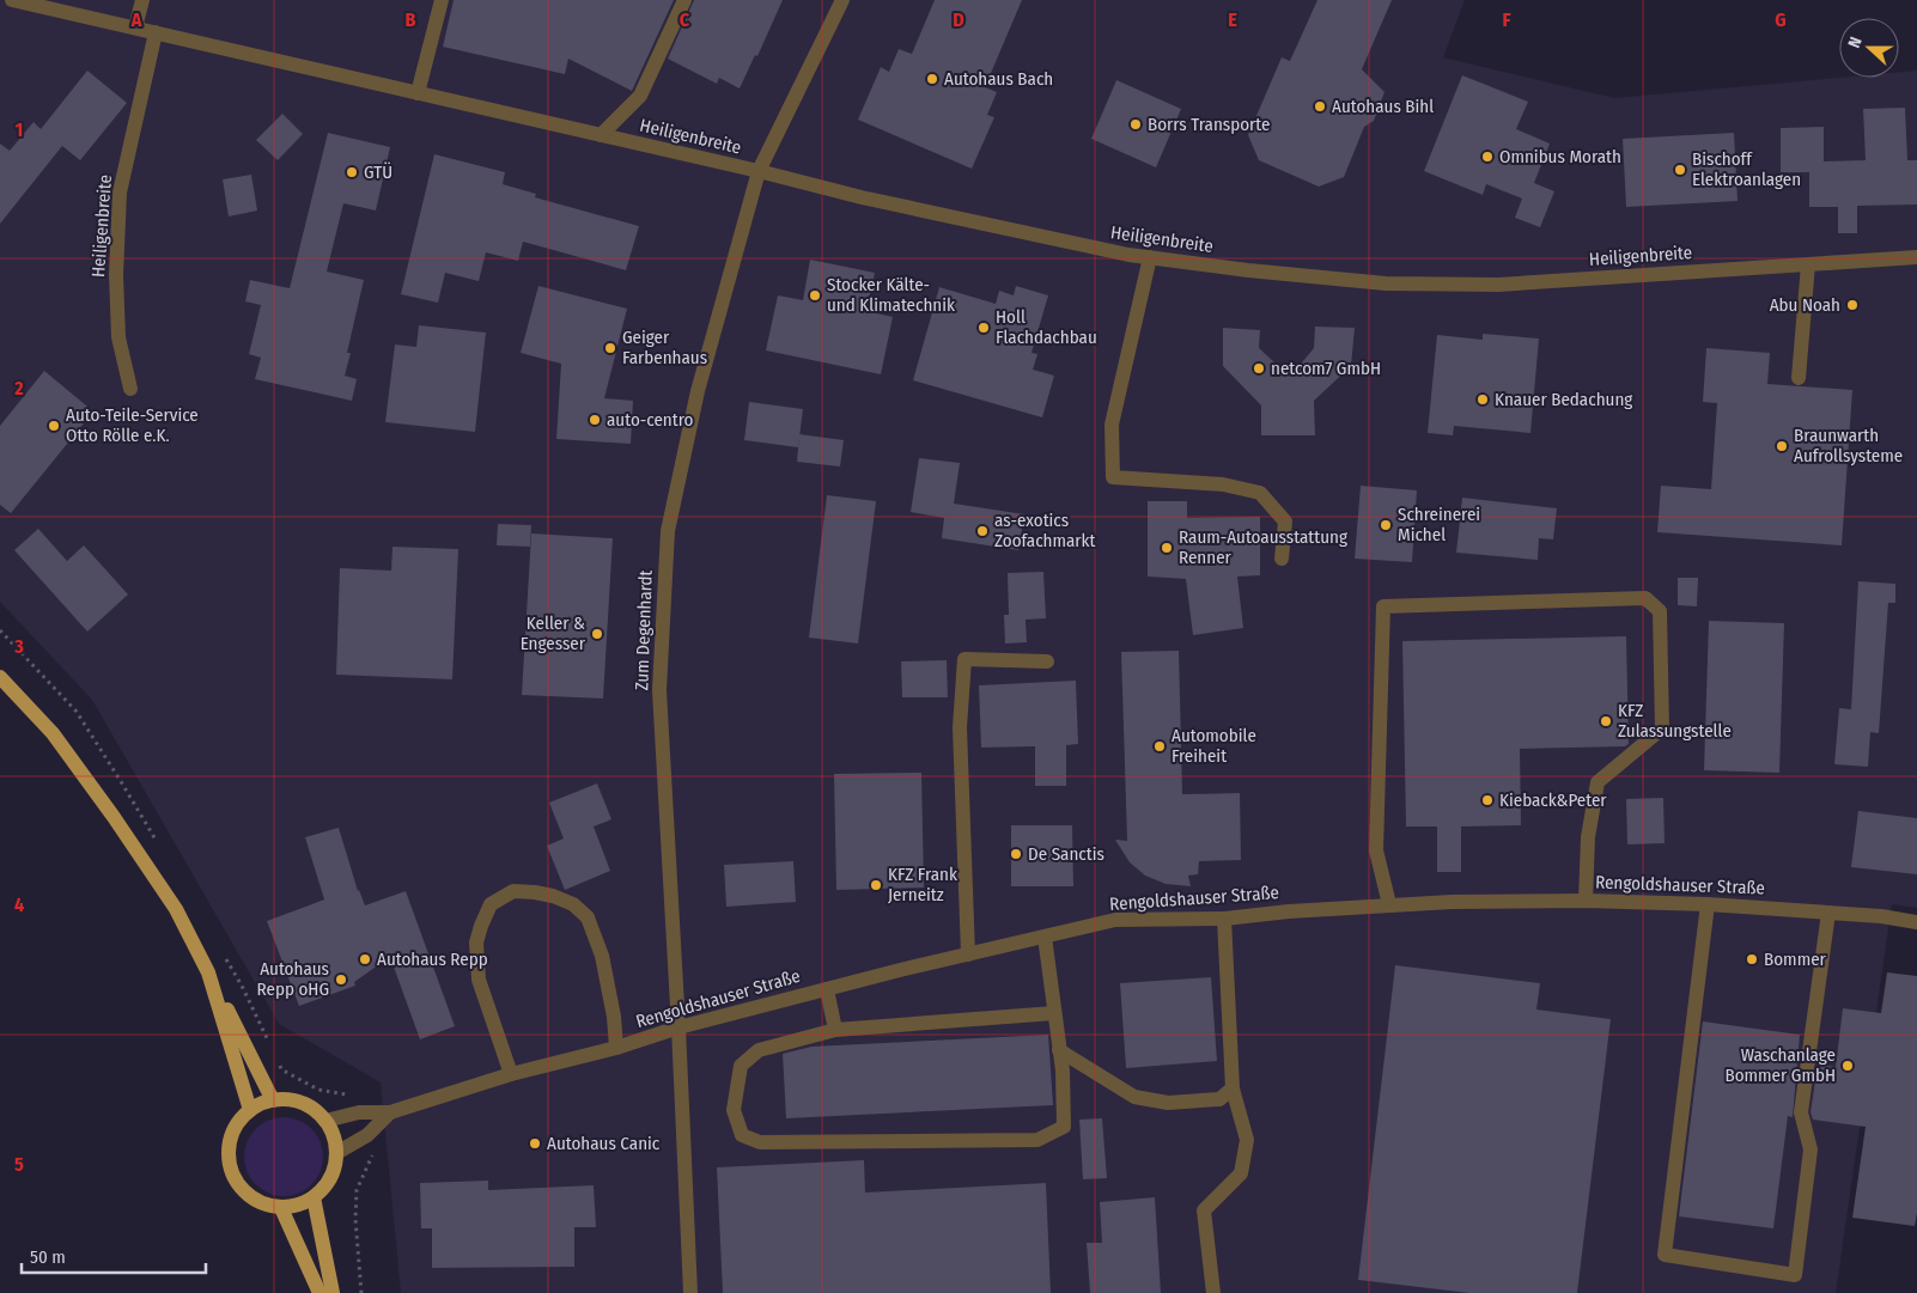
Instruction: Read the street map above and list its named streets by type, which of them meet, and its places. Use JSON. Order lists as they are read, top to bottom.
{
  "streets": {
    "street": ["Heiligenbreite", "Zum Degenhardt", "Rengoldshauser Straße"]
  },
  "crossings": [
    ["Heiligenbreite", "Zum Degenhardt"],
    ["Zum Degenhardt", "Rengoldshauser Straße"]
  ],
  "places": [
    "Autohaus Bach",
    "Autohaus Bihl",
    "Borrs Transporte",
    "Omnibus Morath",
    "Bischoff Elektroanlagen",
    "GTÜ",
    "Stocker Kälte- und Klimatechnik",
    "Abu Noah",
    "Holl Flachdachbau",
    "Geiger Farbenhaus",
    "netcom7 GmbH",
    "Knauer Bedachung",
    "auto-centro",
    "Auto-Teile-Service Otto Rölle e.K.",
    "Braunwarth Aufrollsysteme",
    "Schreinerei Michel",
    "as-exotics Zoofachmarkt",
    "Raum-Autoausstattung Renner",
    "Keller & Engesser",
    "KFZ Zulassungstelle",
    "Automobile Freiheit",
    "Kieback&Peter",
    "De Sanctis",
    "KFZ Frank Jerneitz",
    "Autohaus Repp",
    "Bommer",
    "Autohaus Repp oHG",
    "Waschanlage Bommer GmbH",
    "Autohaus Canic"
  ],
  "scale_bar": "50 m",
  "north": "left",
  "grid": {
    "columns": [
      "A",
      "B",
      "C",
      "D",
      "E",
      "F",
      "G"
    ],
    "rows": [
      "1",
      "2",
      "3",
      "4",
      "5"
    ]
  }
}
